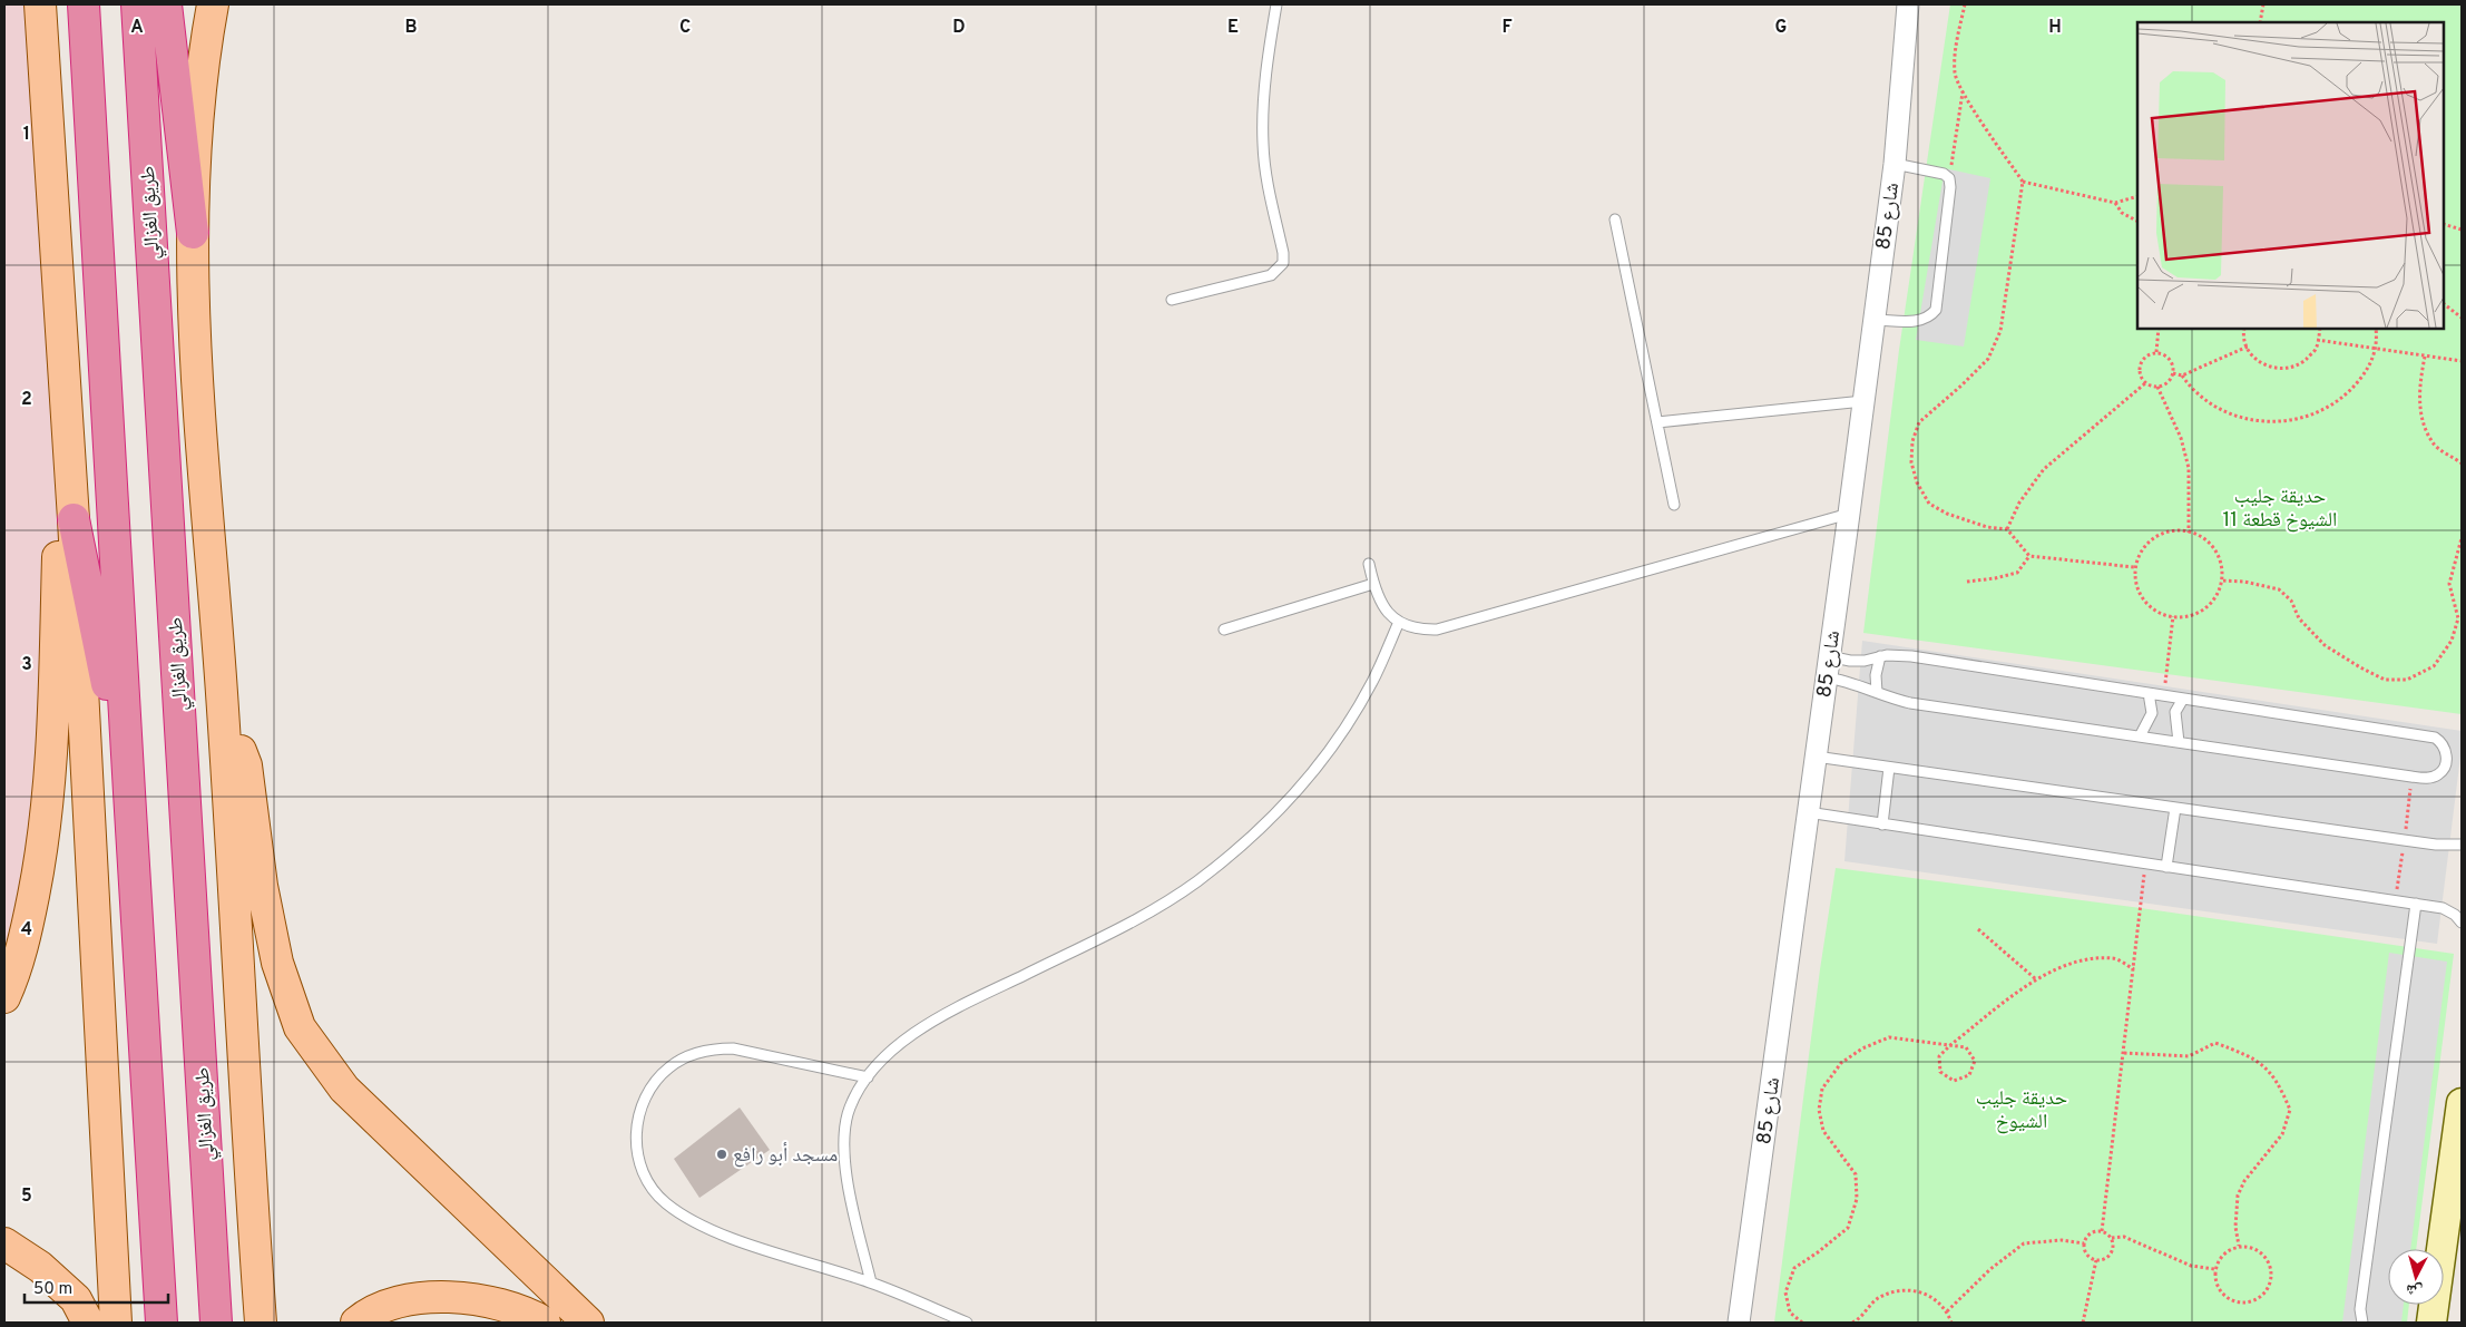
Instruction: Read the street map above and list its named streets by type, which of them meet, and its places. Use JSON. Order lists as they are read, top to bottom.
{
  "streets": {
    "highway": ["طريق الغزالي"],
    "street": ["شارع 85"]
  },
  "parks": ["حديقة جليب الشيوخ قطعة 11", "حديقة جليب الشيوخ"],
  "places": ["مسجد أبو رافع"],
  "scale_bar": "50 m",
  "north": "bottom",
  "grid": {
    "columns": [
      "A",
      "B",
      "C",
      "D",
      "E",
      "F",
      "G",
      "H"
    ],
    "rows": [
      "1",
      "2",
      "3",
      "4",
      "5"
    ]
  }
}
